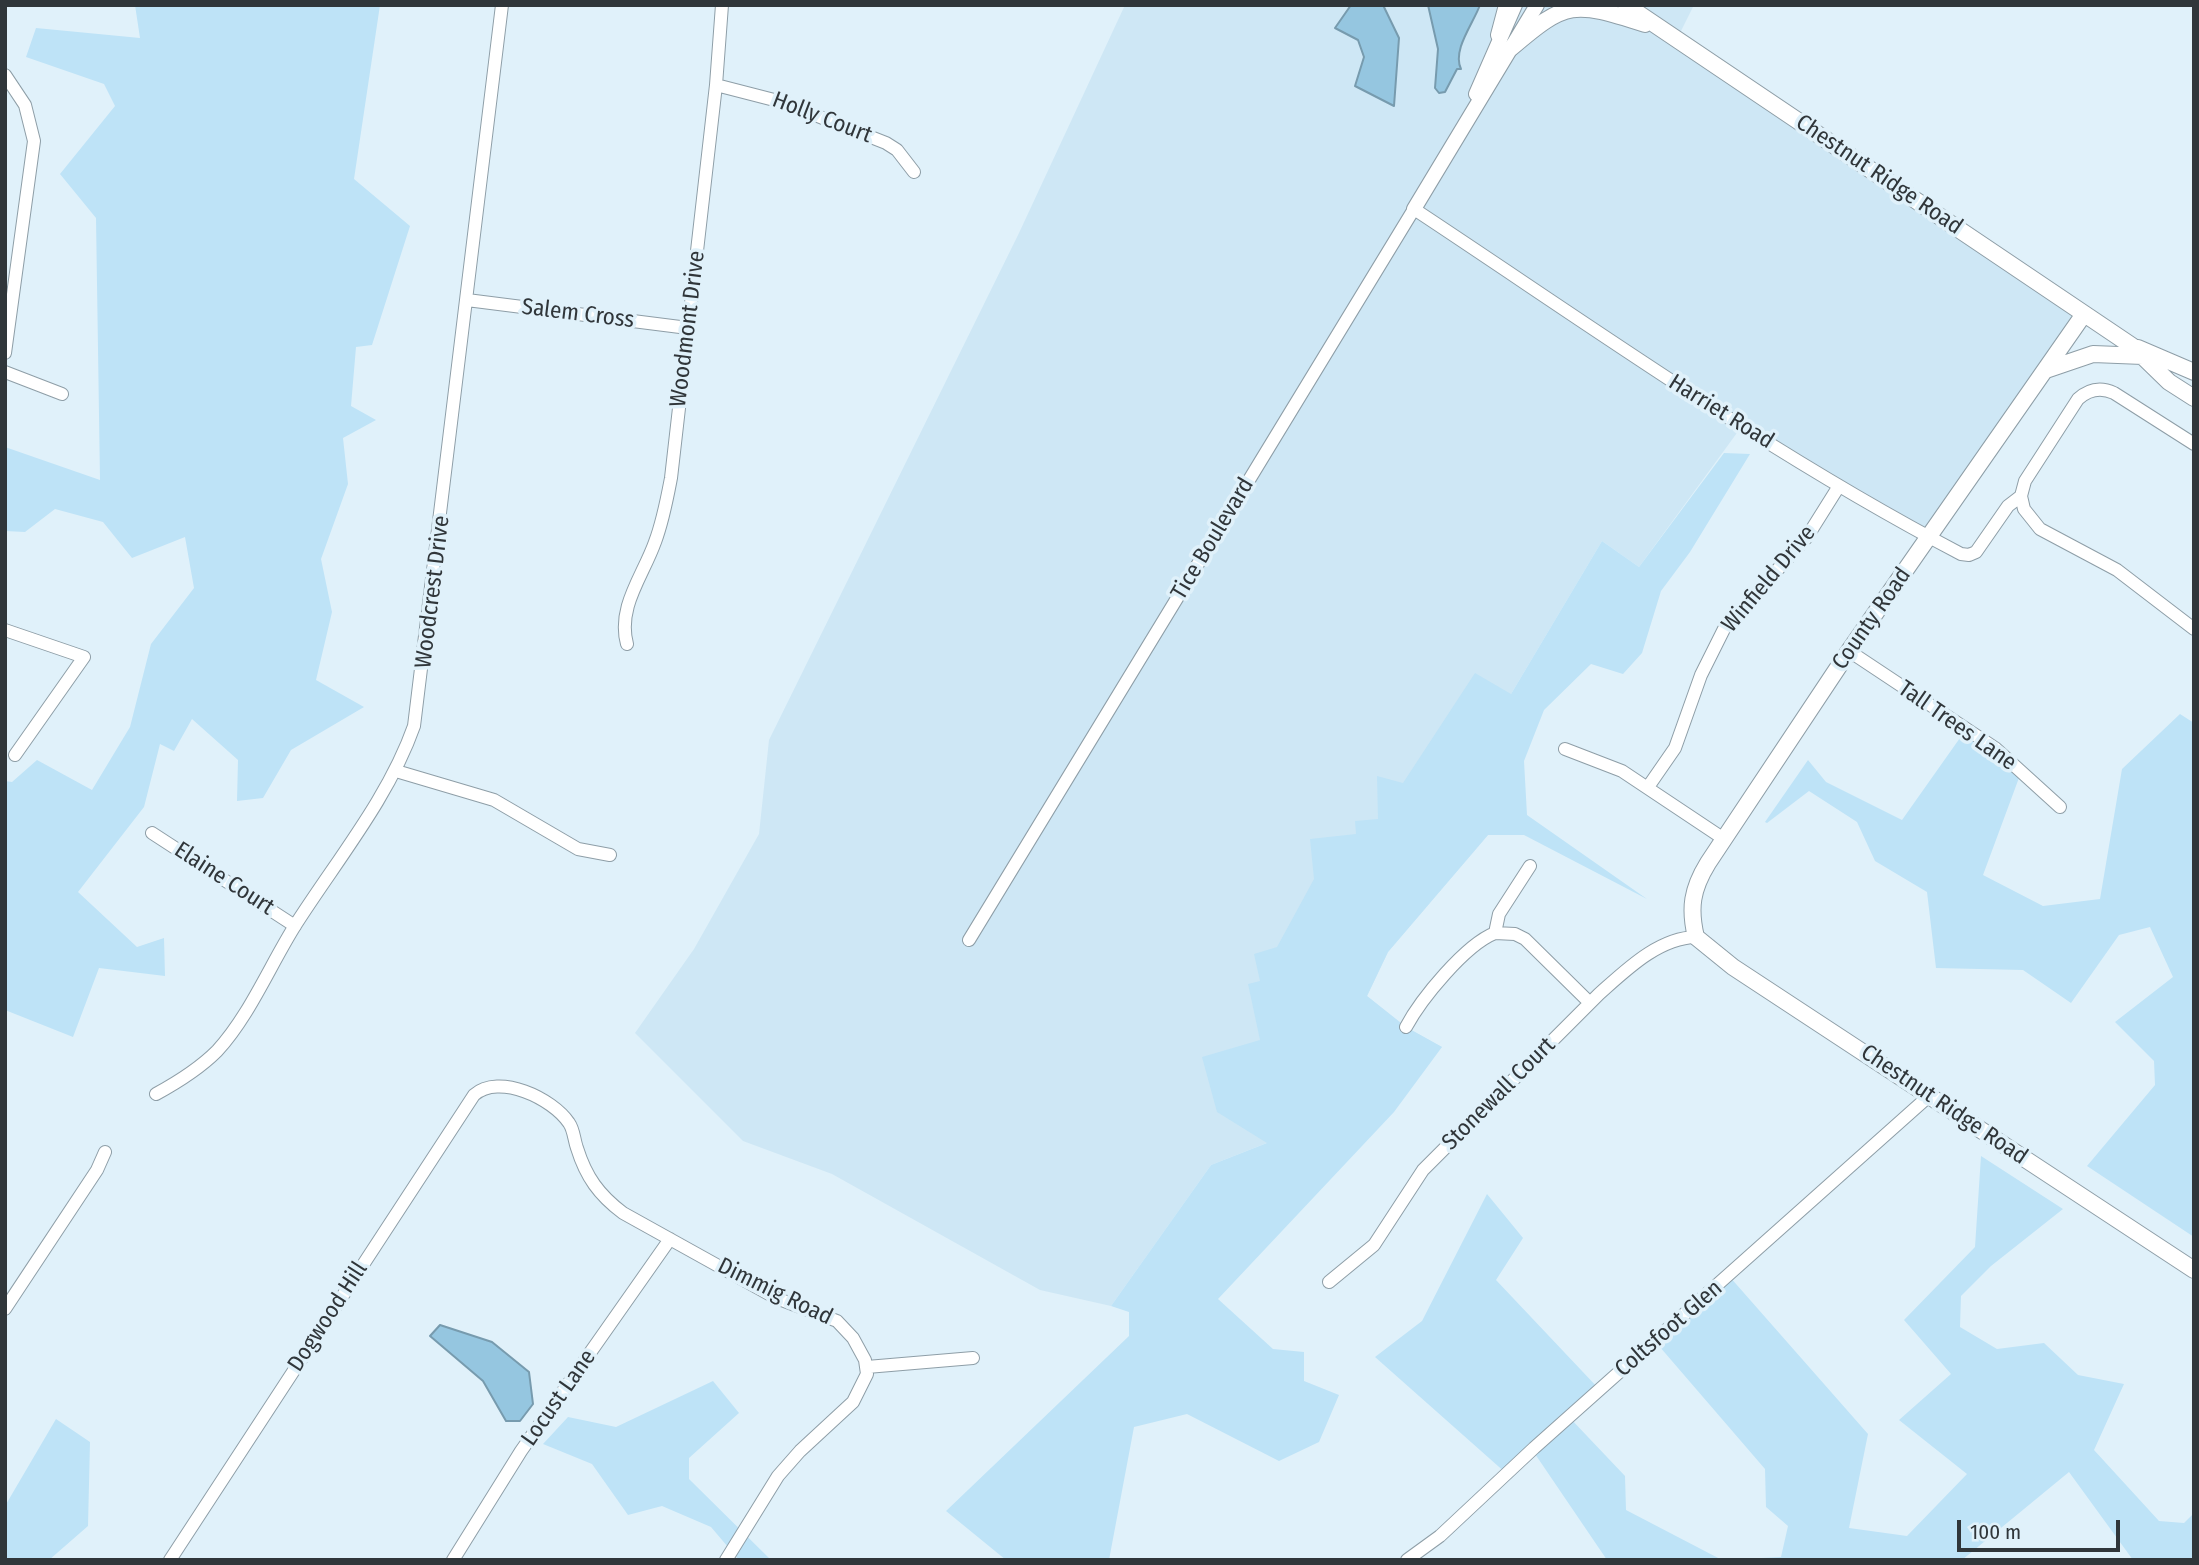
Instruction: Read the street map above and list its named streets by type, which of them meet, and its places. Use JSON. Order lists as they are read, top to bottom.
{
  "streets": {
    "main road": ["Chestnut Ridge Road", "County Road"],
    "street": [
      "Holly Court",
      "Salem Cross",
      "Woodmont Drive",
      "Harriet Road",
      "Tice Boulevard",
      "Winfield Drive",
      "Woodcrest Drive",
      "Tall Trees Lane",
      "Elaine Court",
      "Stonewall Court",
      "Dimmig Road",
      "Dogwood Hill",
      "Coltsfoot Glen",
      "Locust Lane"
    ]
  },
  "crossings": [
    ["Holly Court", "Woodmont Drive"],
    ["Chestnut Ridge Road", "County Road"],
    ["Chestnut Ridge Road", "Stonewall Court"],
    ["Chestnut Ridge Road", "Coltsfoot Glen"],
    ["Salem Cross", "Woodmont Drive"],
    ["Salem Cross", "Woodcrest Drive"],
    ["Harriet Road", "Tice Boulevard"],
    ["Harriet Road", "Winfield Drive"],
    ["Harriet Road", "County Road"],
    ["Woodcrest Drive", "Elaine Court"],
    ["County Road", "Tall Trees Lane"],
    ["County Road", "Stonewall Court"],
    ["Dimmig Road", "Dogwood Hill"],
    ["Dimmig Road", "Locust Lane"]
  ],
  "scale_bar": "100 m"
}
